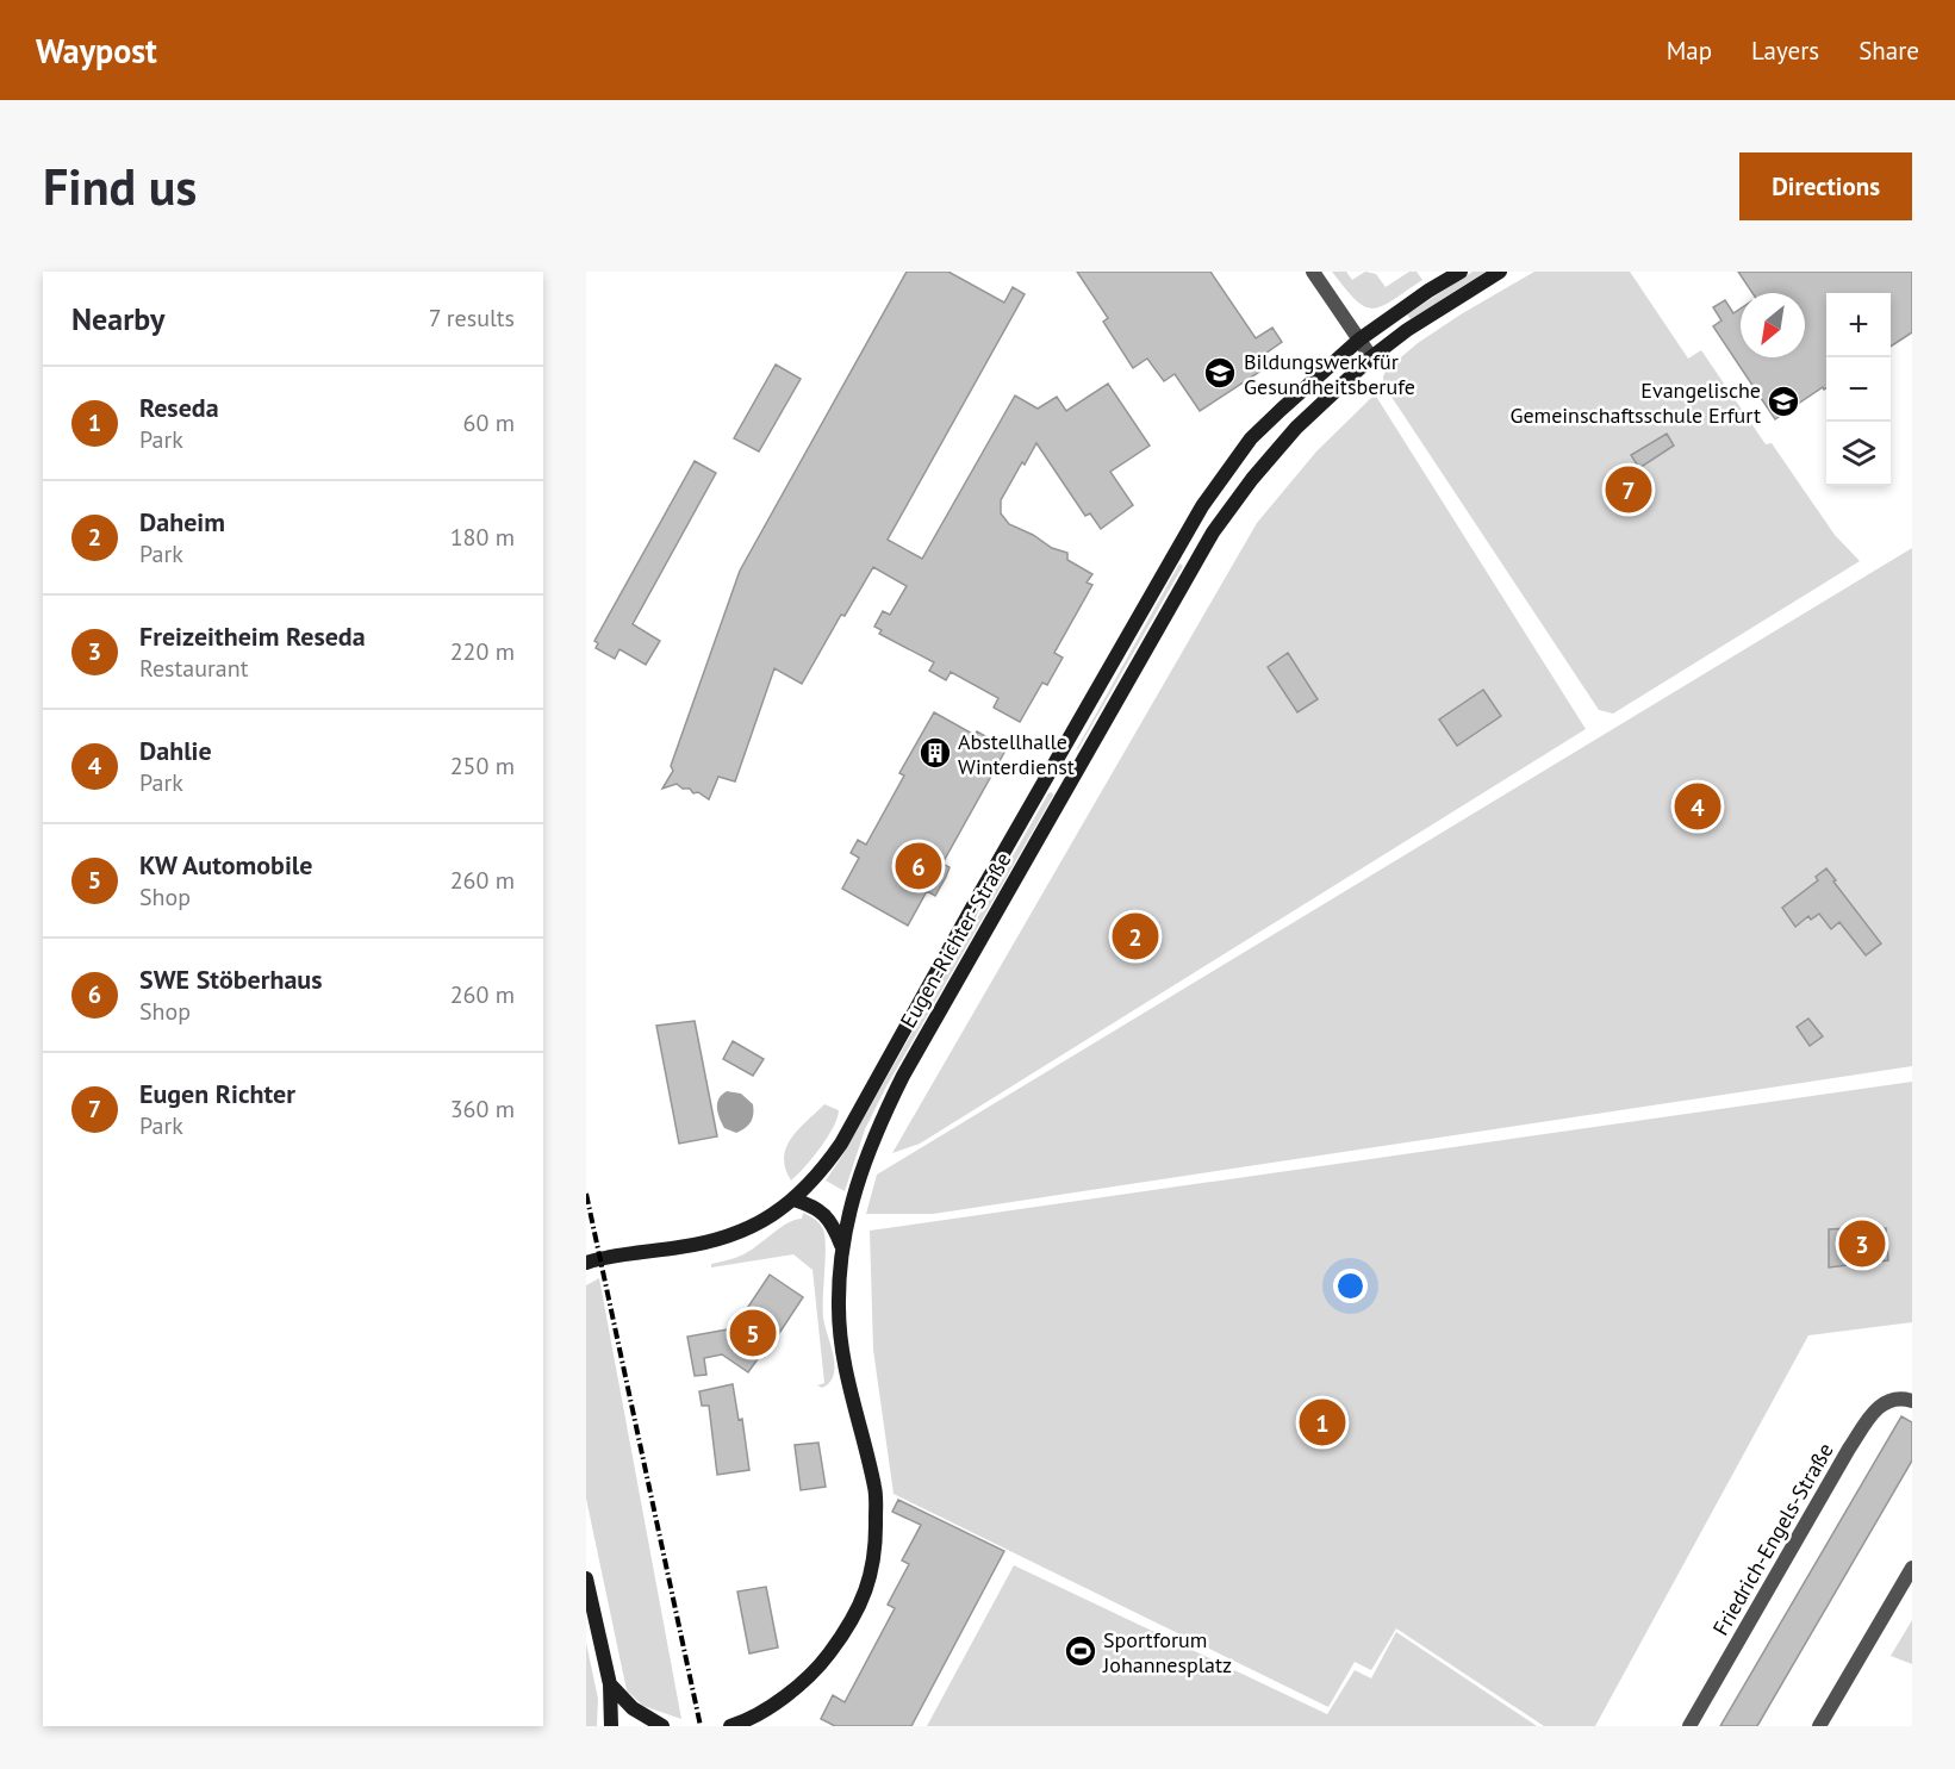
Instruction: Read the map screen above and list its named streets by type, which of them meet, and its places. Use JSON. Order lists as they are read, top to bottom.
{
  "streets": {
    "main road": ["Eugen-Richter-Straße"],
    "street": ["Friedrich-Engels-Straße"]
  },
  "places": {
    "school or university": ["Bildungswerk für Gesundheitsberufe", "Evangelische Gemeinschaftsschule Erfurt"],
    "building": ["Abstellhalle Winterdienst"],
    "sports": ["Sportforum Johannesplatz"]
  },
  "north": "bottom left",
  "page": {
    "header": "Waypost",
    "nav": ["Map", "Layers", "Share"],
    "buttons": "Directions",
    "title": "Find us",
    "heading": ["Nearby", "7 results"],
    "map_buttons": ["+", "−"],
    "list": [
      {
        "mark": "1",
        "name": "Reseda",
        "note": "Park",
        "value": "60 m"
      },
      {
        "mark": "2",
        "name": "Daheim",
        "note": "Park",
        "value": "180 m"
      },
      {
        "mark": "3",
        "name": "Freizeitheim Reseda",
        "note": "Restaurant",
        "value": "220 m"
      },
      {
        "mark": "4",
        "name": "Dahlie",
        "note": "Park",
        "value": "250 m"
      },
      {
        "mark": "5",
        "name": "KW Automobile",
        "note": "Shop",
        "value": "260 m"
      },
      {
        "mark": "6",
        "name": "SWE Stöberhaus",
        "note": "Shop",
        "value": "260 m"
      },
      {
        "mark": "7",
        "name": "Eugen Richter",
        "note": "Park",
        "value": "360 m"
      }
    ],
    "pins": [
      "7",
      "4",
      "6",
      "2",
      "3",
      "5",
      "1"
    ]
  }
}
